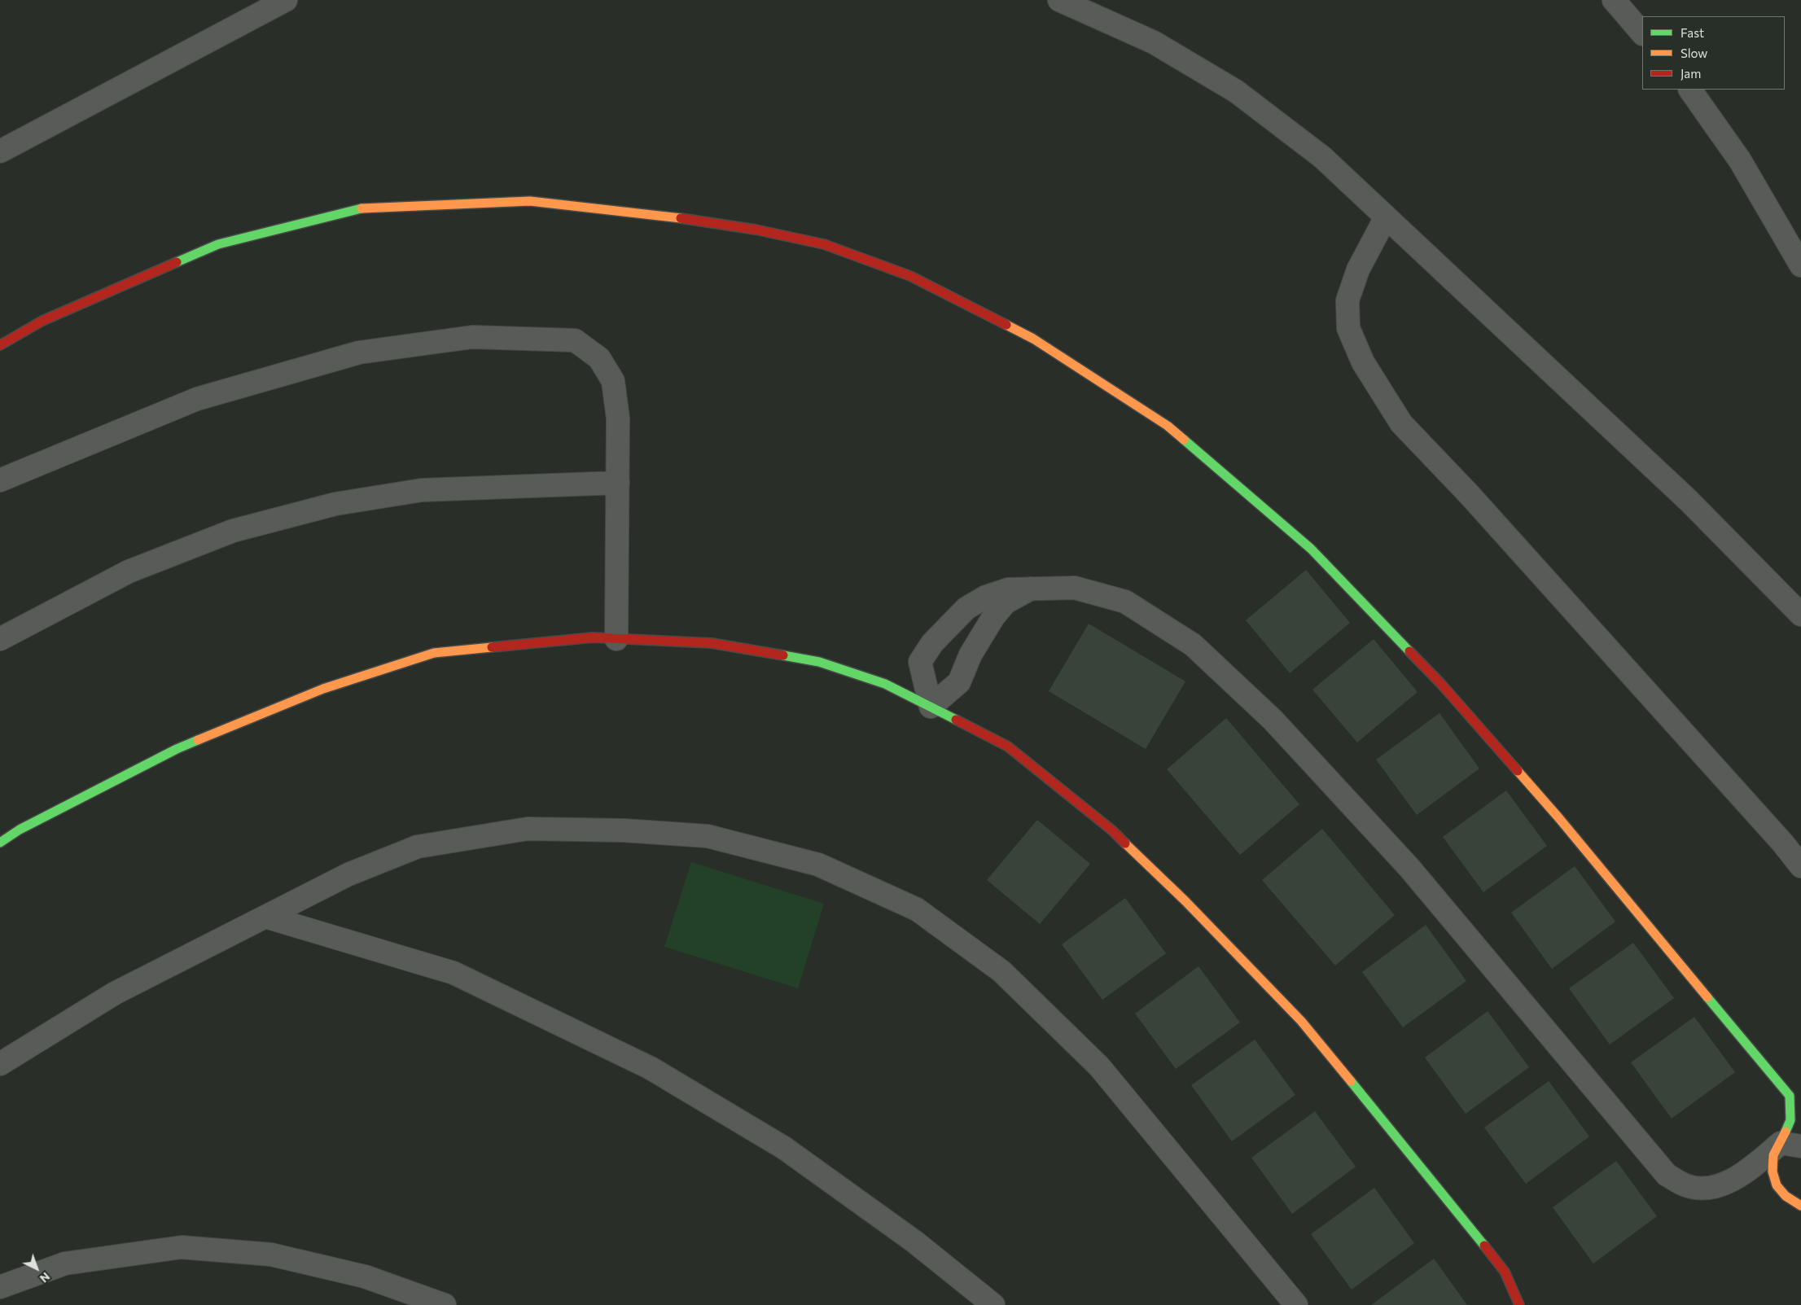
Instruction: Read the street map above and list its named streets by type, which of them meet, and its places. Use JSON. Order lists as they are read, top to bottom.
{
  "legend": ["Fast", "Slow", "Jam"],
  "north": "bottom right"
}
